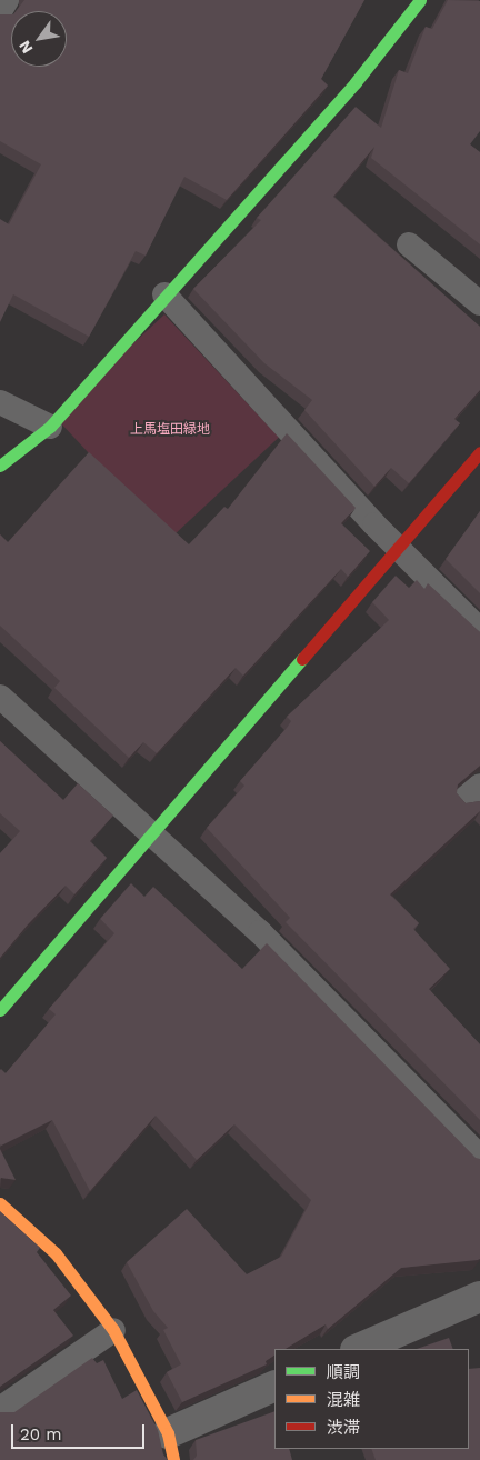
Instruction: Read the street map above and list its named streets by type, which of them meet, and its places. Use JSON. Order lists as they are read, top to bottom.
{
  "parks": ["上馬塩田緑地"],
  "legend": ["順調", "混雑", "渋滞"],
  "scale_bar": "20 m",
  "north": "bottom left"
}
